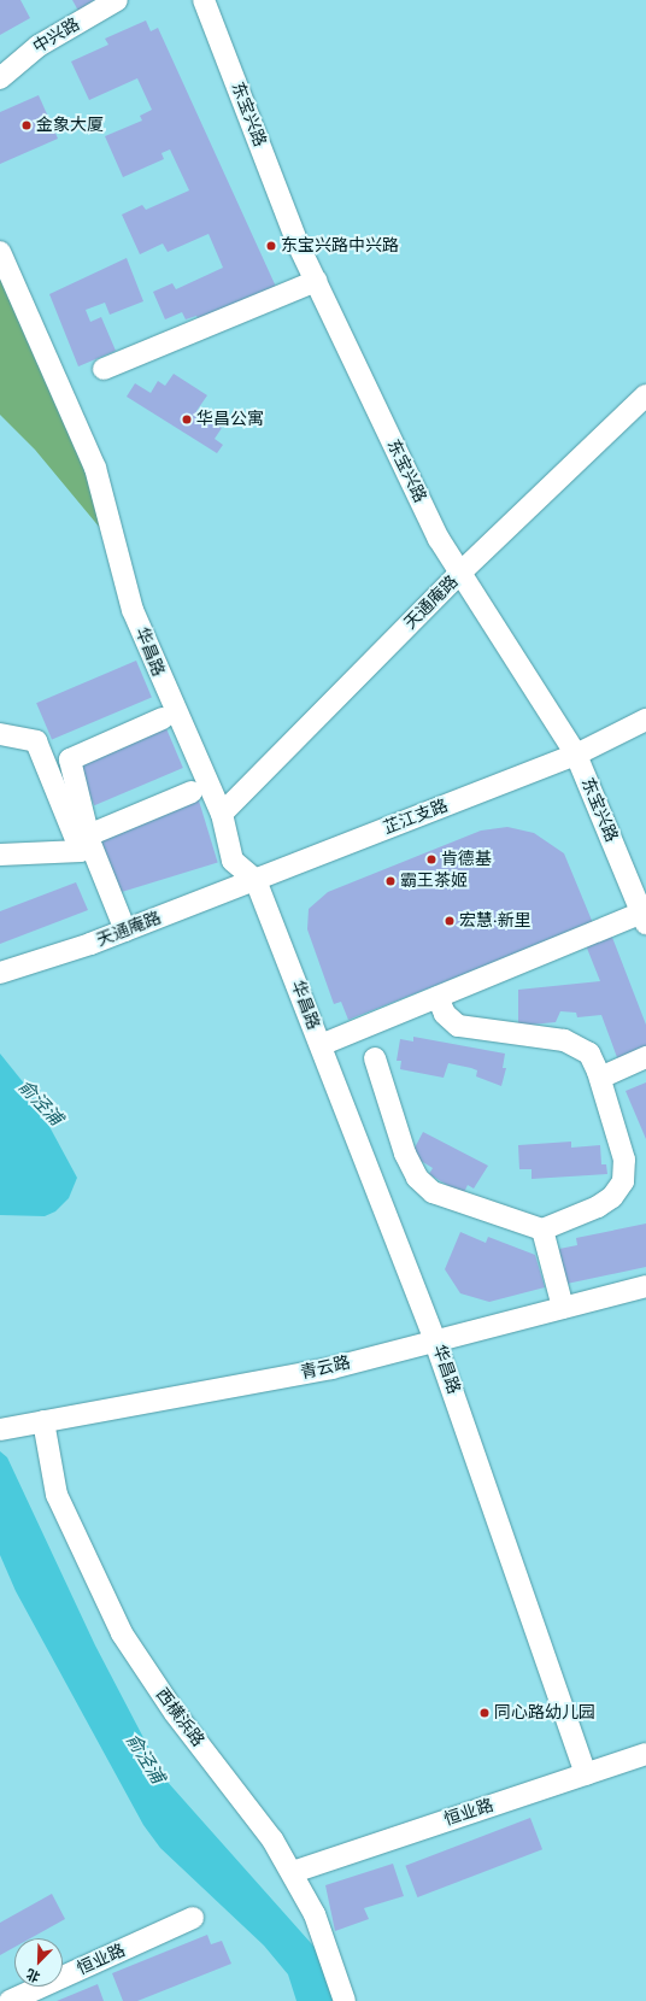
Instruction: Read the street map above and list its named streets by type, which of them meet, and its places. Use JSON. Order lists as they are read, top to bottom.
{
  "streets": {
    "street": [
      "中兴路",
      "东宝兴路",
      "天通庵路",
      "华昌路",
      "芷江支路",
      "青云路",
      "西横浜路",
      "恒业路"
    ]
  },
  "crossings": [
    ["东宝兴路", "天通庵路"],
    ["东宝兴路", "芷江支路"],
    ["天通庵路", "华昌路"],
    ["天通庵路", "芷江支路"],
    ["华昌路", "芷江支路"],
    ["华昌路", "青云路"],
    ["华昌路", "恒业路"],
    ["青云路", "西横浜路"],
    ["西横浜路", "恒业路"]
  ],
  "water": ["俞泾浦"],
  "places": [
    "金象大厦",
    "东宝兴路中兴路",
    "华昌公寓",
    "肯德基",
    "霸王茶姬",
    "宏慧·新里",
    "同心路幼儿园"
  ],
  "north": "bottom left"
}
